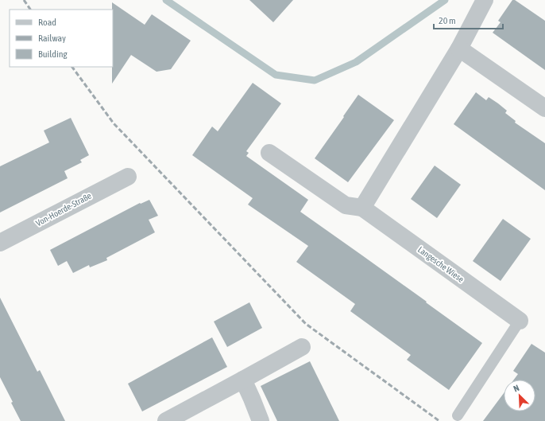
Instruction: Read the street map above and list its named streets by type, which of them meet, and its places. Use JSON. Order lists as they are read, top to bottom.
{
  "streets": {
    "street": ["Von-Hoerde-Straße", "Langesche Wiese"]
  },
  "legend": ["Road", "Railway", "Building"],
  "scale_bar": "20 m",
  "north": "top left"
}
